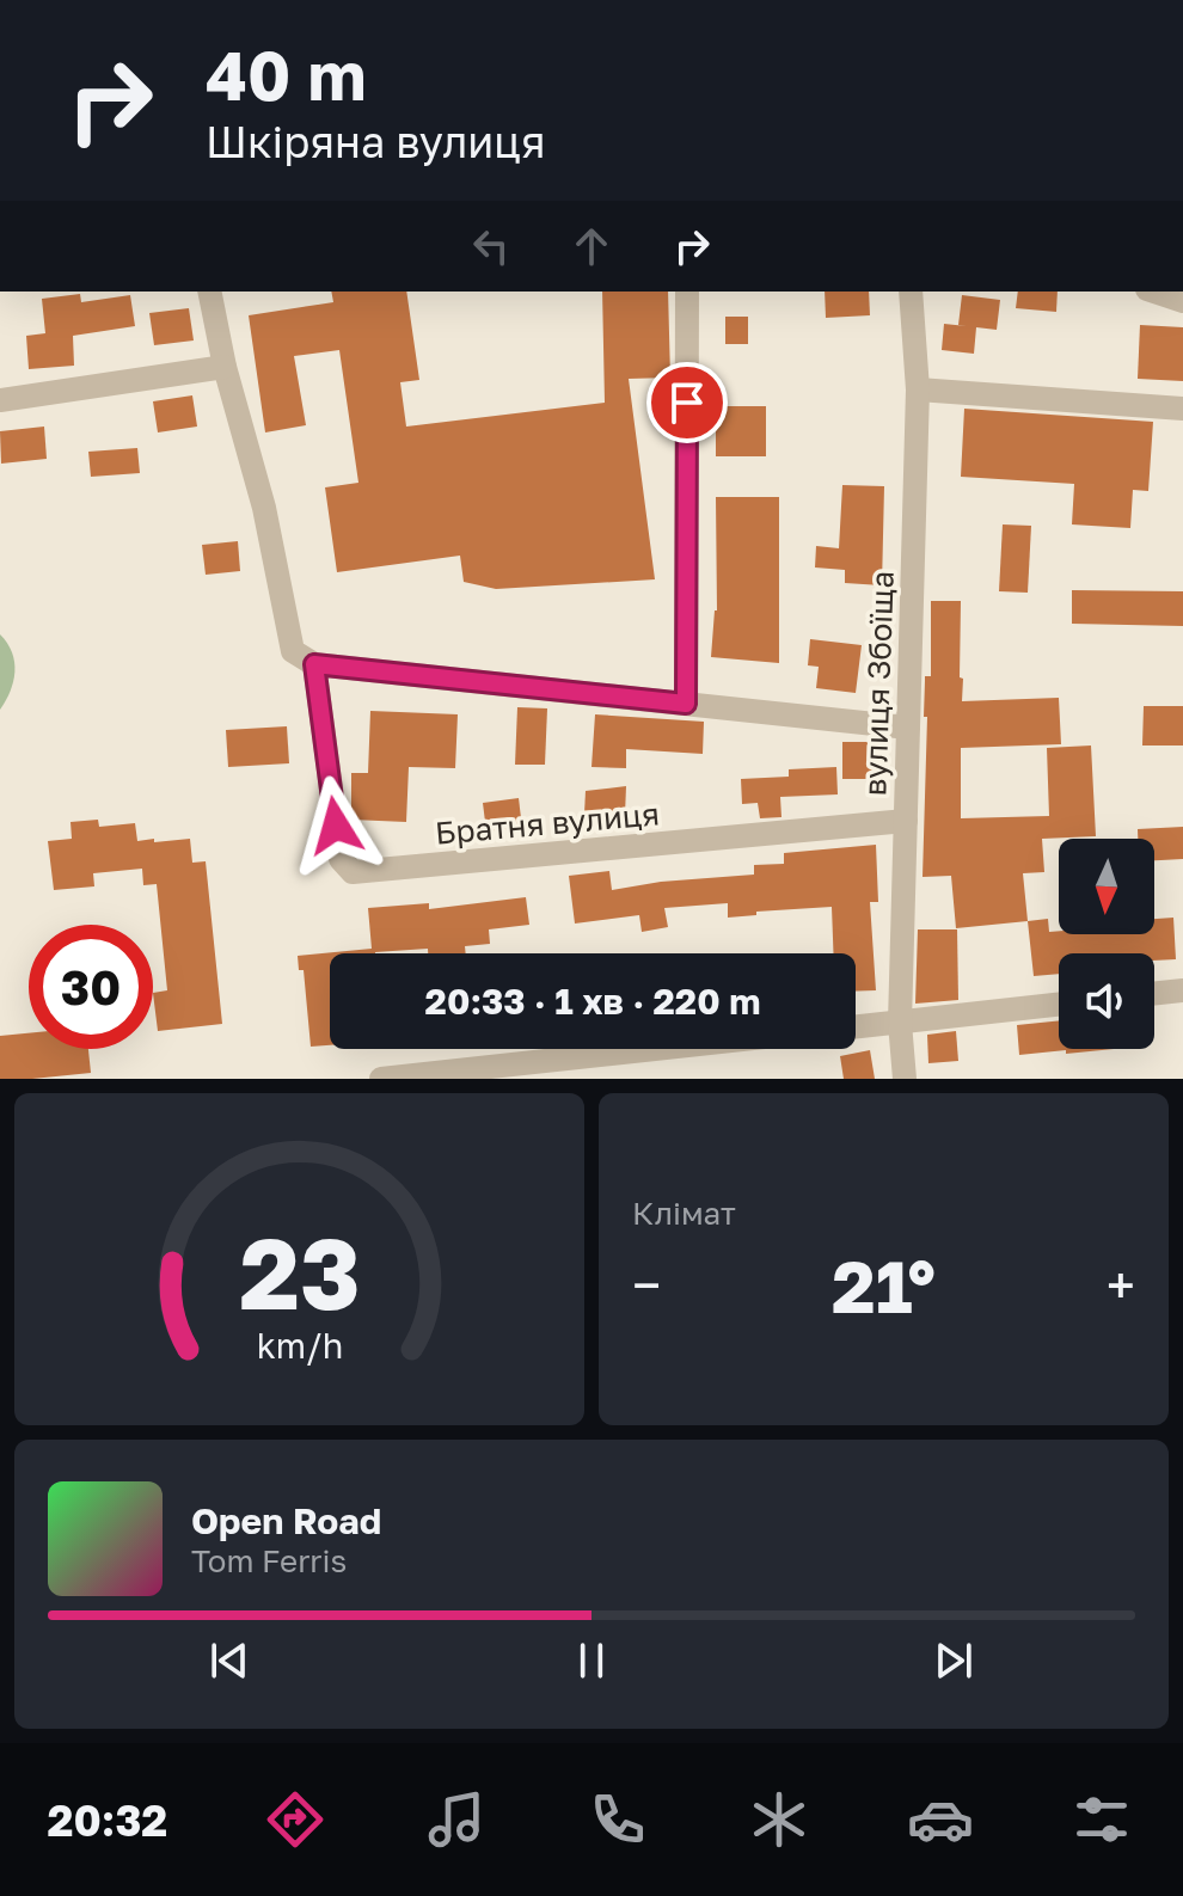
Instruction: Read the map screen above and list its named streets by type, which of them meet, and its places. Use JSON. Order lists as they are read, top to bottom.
{
  "streets": {
    "street": ["вулиця Збоїща", "Братня вулиця"]
  },
  "crossings": [
    ["вулиця Збоїща", "Братня вулиця"]
  ],
  "north": "bottom",
  "page": {
    "turn": ["40 m", "Шкіряна вулиця"],
    "limit": "30",
    "trip": "20:33 · 1 хв · 220 m",
    "tile": "Клімат",
    "heat": ["−", "21°", "+"],
    "song": ["Open Road", "Tom Ferris"],
    "tabs": "20:32",
    "gauge": ["23", "km/h"]
  }
}
